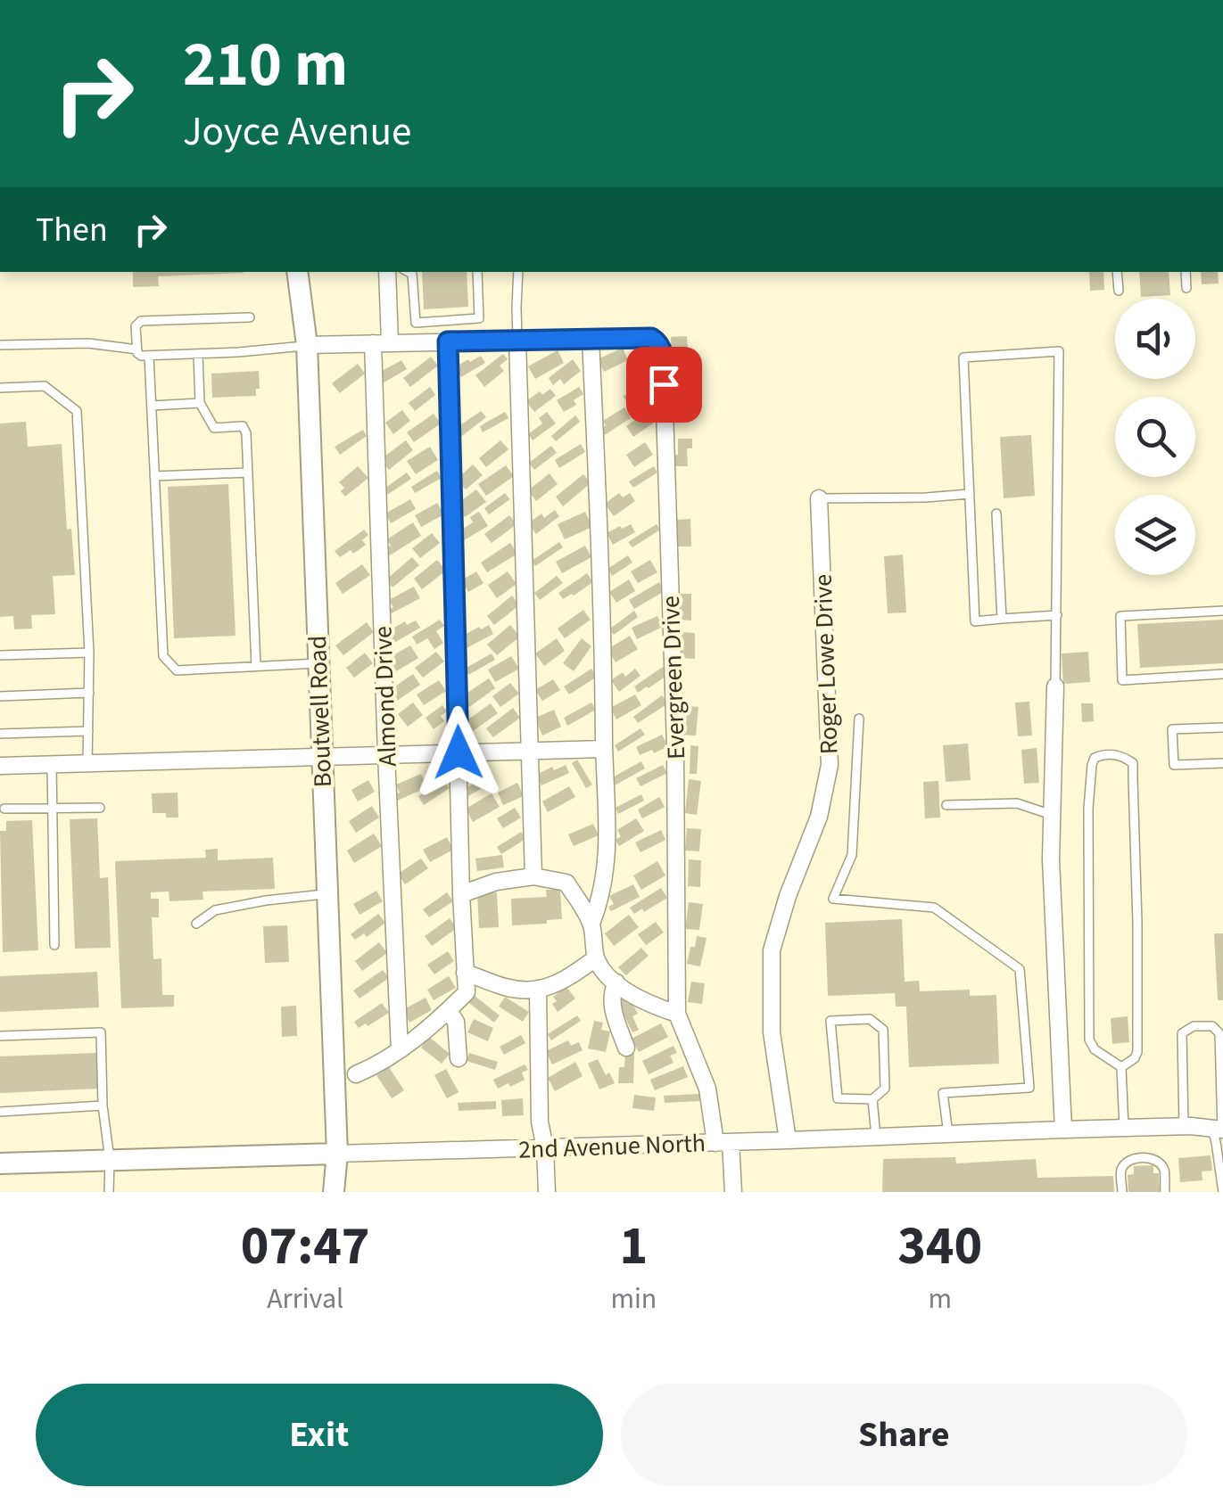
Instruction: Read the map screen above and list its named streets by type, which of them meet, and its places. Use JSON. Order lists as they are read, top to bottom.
{
  "streets": {
    "street": [
      "Roger Lowe Drive",
      "Evergreen Drive",
      "Almond Drive",
      "Boutwell Road",
      "2nd Avenue North"
    ]
  },
  "crossings": [
    ["Roger Lowe Drive", "2nd Avenue North"],
    ["Boutwell Road", "2nd Avenue North"]
  ],
  "page": {
    "turn": ["210 m", "Joyce Avenue"],
    "then": "Then",
    "eta": [
      "07:47",
      "Arrival",
      "1",
      "min",
      "340",
      "m"
    ],
    "buttons": ["Exit", "Share"]
  }
}
